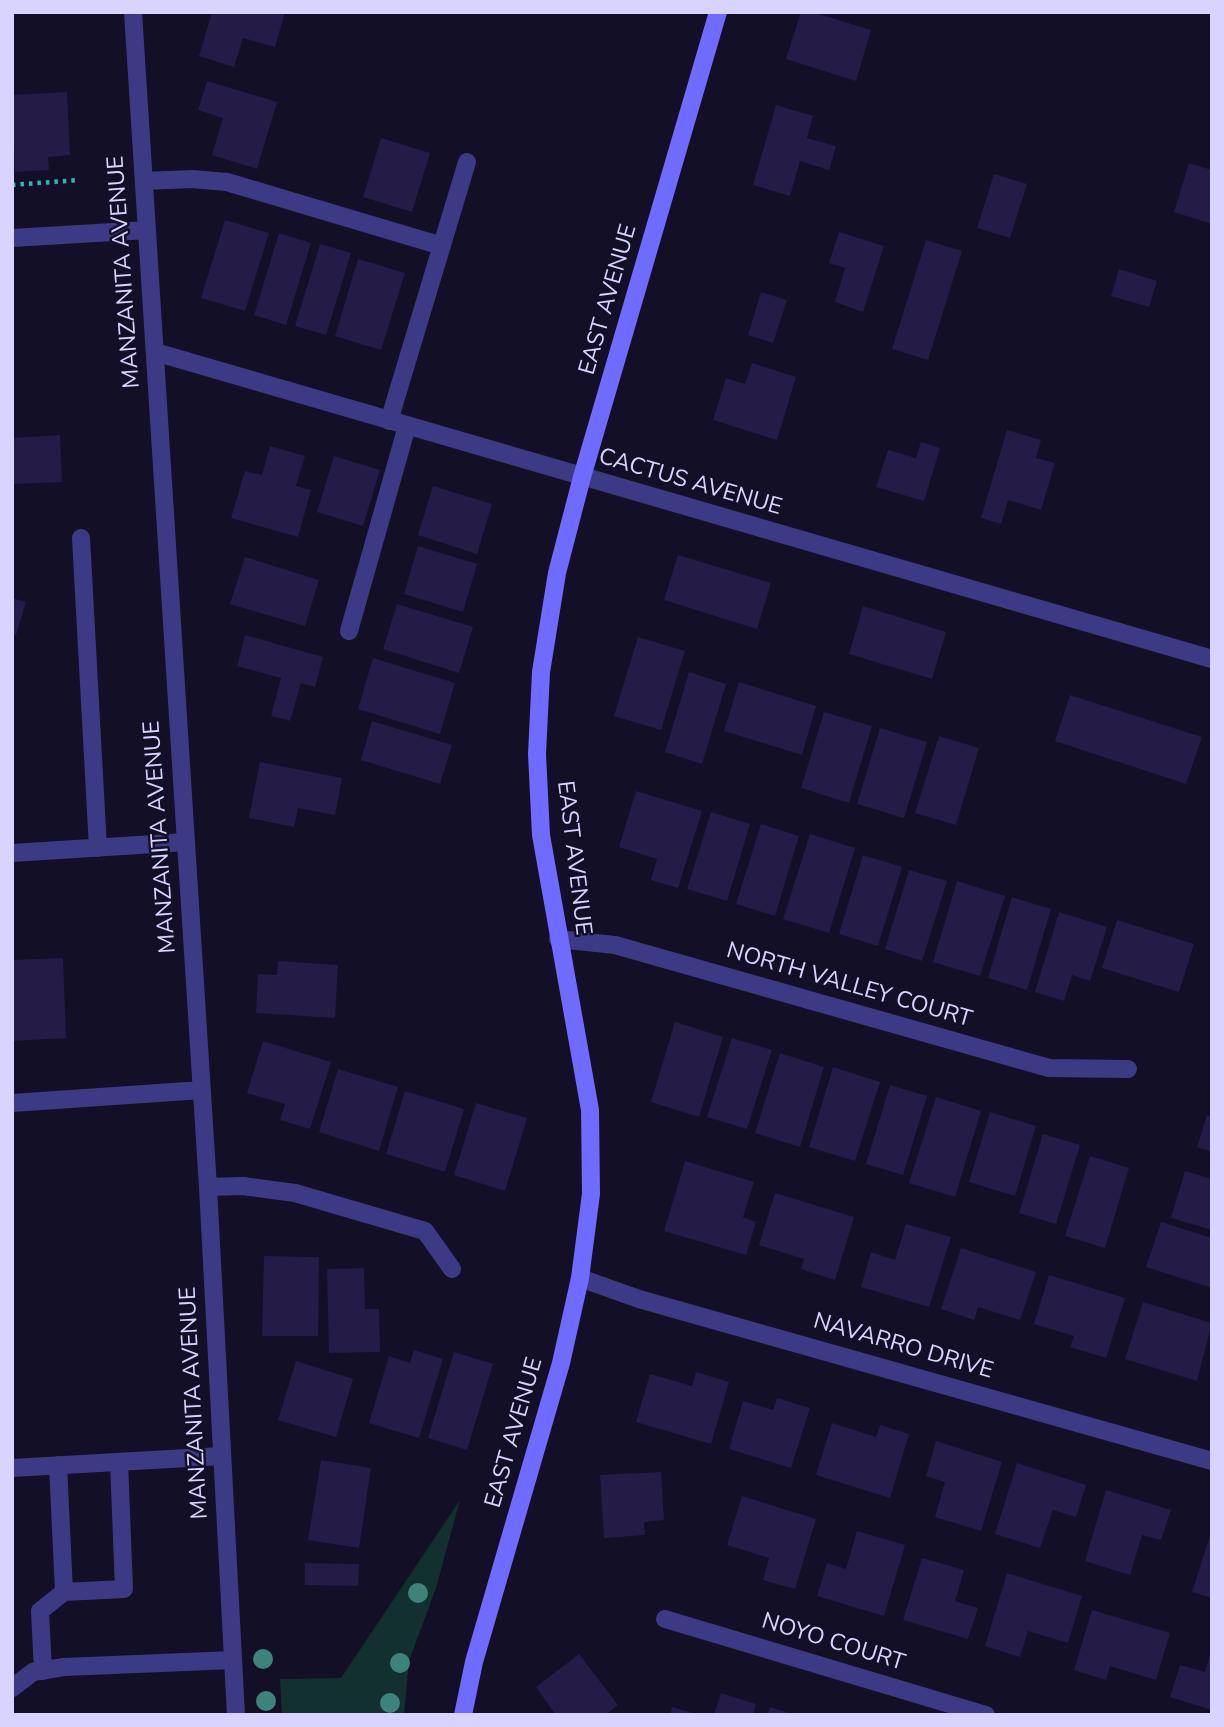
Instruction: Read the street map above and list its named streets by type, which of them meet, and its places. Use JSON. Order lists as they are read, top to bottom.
{
  "streets": {
    "main road": ["EAST AVENUE"],
    "street": [
      "MANZANITA AVENUE",
      "CACTUS AVENUE",
      "NORTH VALLEY COURT",
      "NAVARRO DRIVE",
      "NOYO COURT"
    ]
  },
  "crossings": [
    ["MANZANITA AVENUE", "CACTUS AVENUE"],
    ["EAST AVENUE", "CACTUS AVENUE"],
    ["EAST AVENUE", "NORTH VALLEY COURT"],
    ["EAST AVENUE", "NAVARRO DRIVE"]
  ]
}
